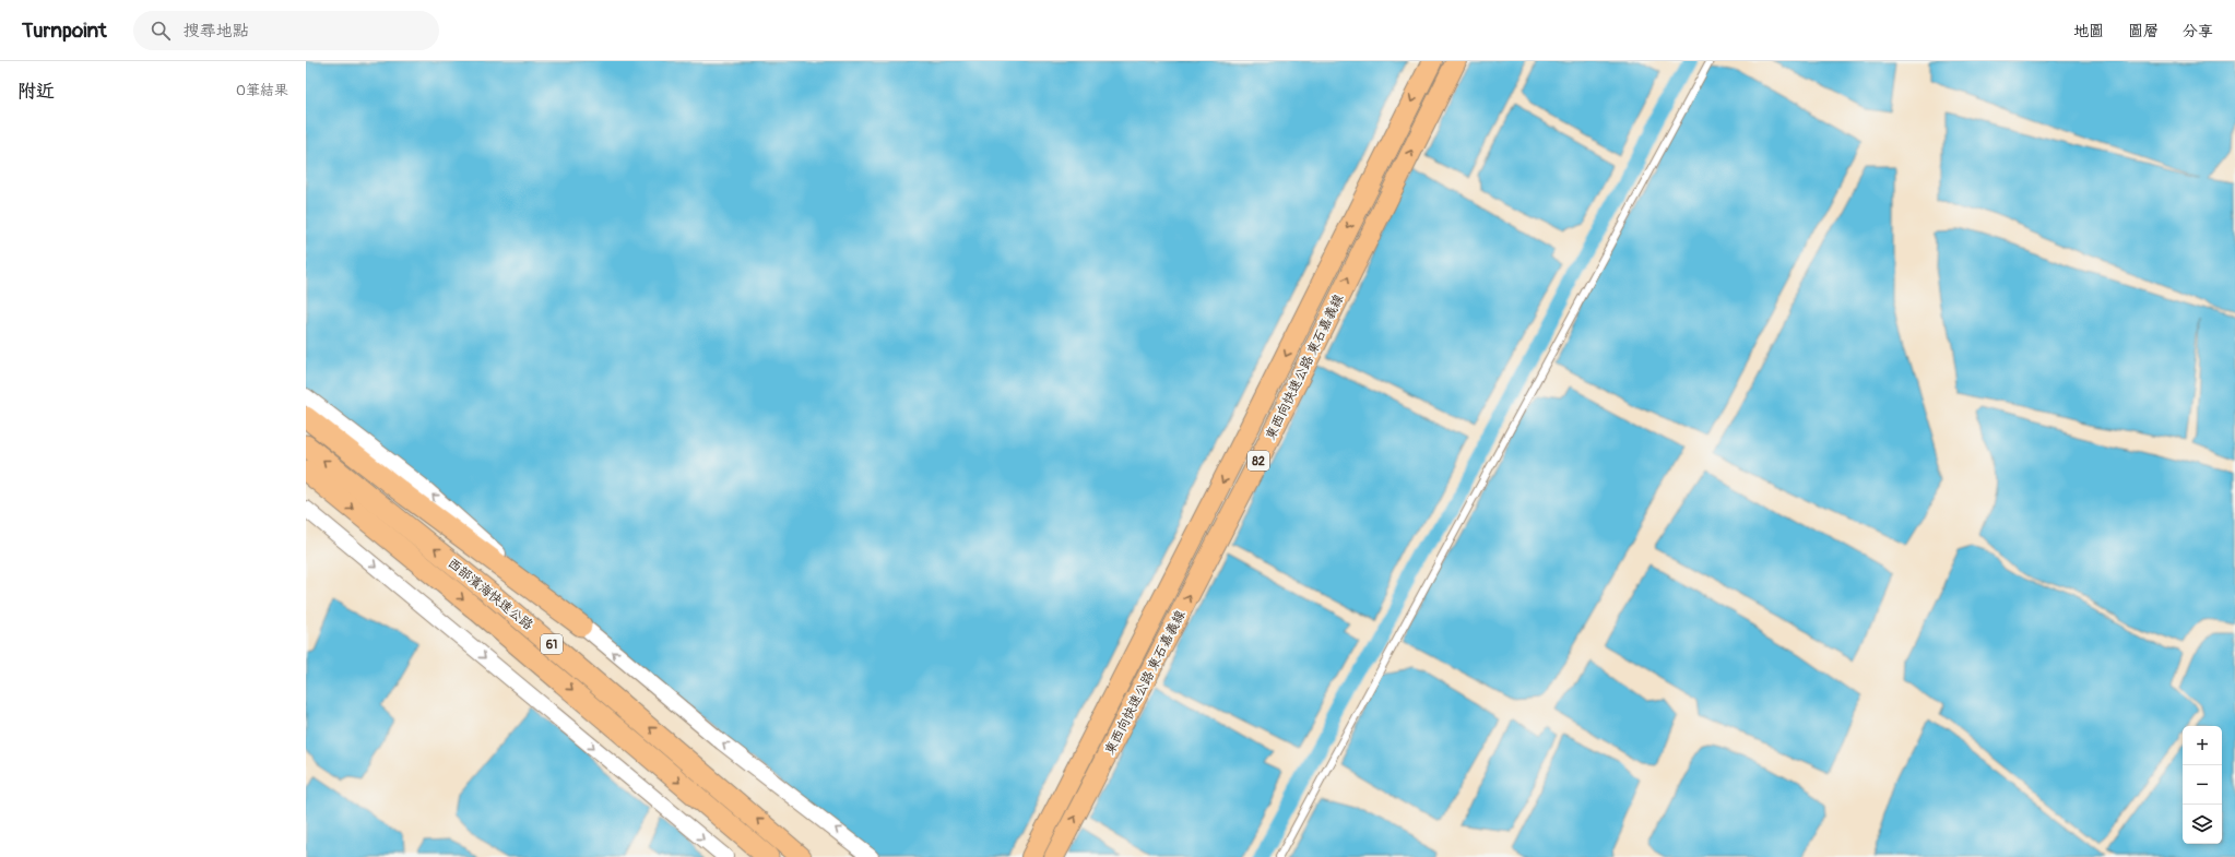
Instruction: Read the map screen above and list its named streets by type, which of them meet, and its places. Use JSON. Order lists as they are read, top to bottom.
{
  "streets": {
    "highway": ["西部濱海快速公路", "61"],
    "main road": ["東西向快速公路 東石嘉義線", "82"]
  },
  "page": {
    "header": "Turnpoint",
    "search": "搜尋地點",
    "nav": ["地圖", "圖層", "分享"],
    "heading": ["附近", "0筆結果"],
    "map_buttons": ["+", "−"]
  }
}
